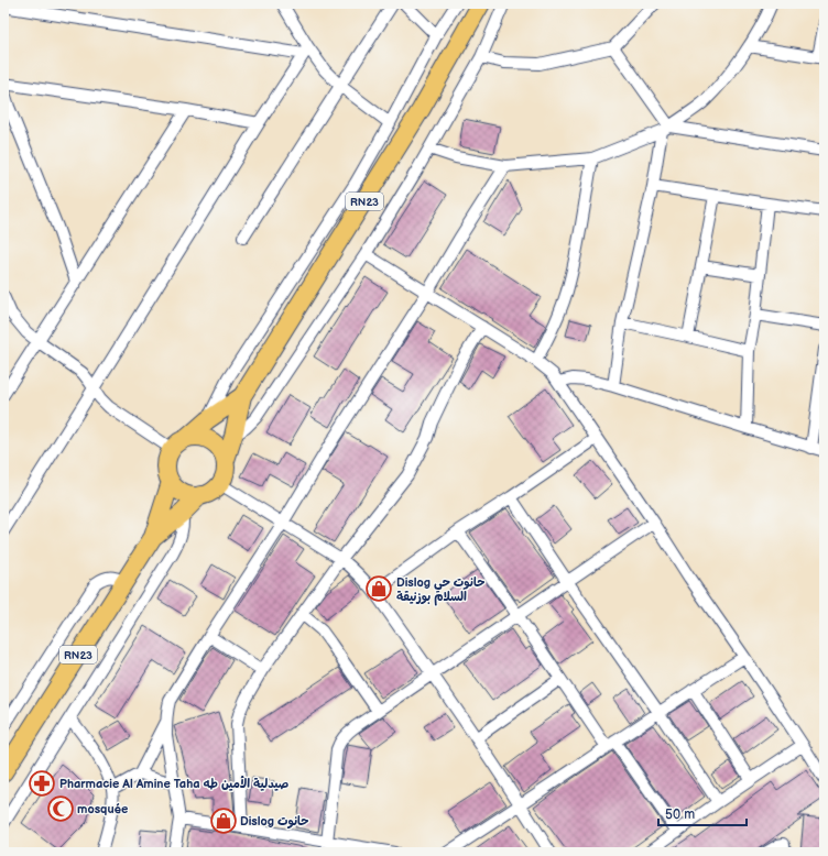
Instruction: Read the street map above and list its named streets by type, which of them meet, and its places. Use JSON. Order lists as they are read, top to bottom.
{
  "streets": {
    "main road": ["RN23"]
  },
  "places": {
    "shop": ["Dislog حانوت حي السلام بوزنيقة", "Dislog حانوت"],
    "pharmacy": ["Pharmacie Al Amine Taha صيدلية الأمين طه"],
    "mosque": ["mosquée"]
  },
  "scale_bar": "50 m"
}
